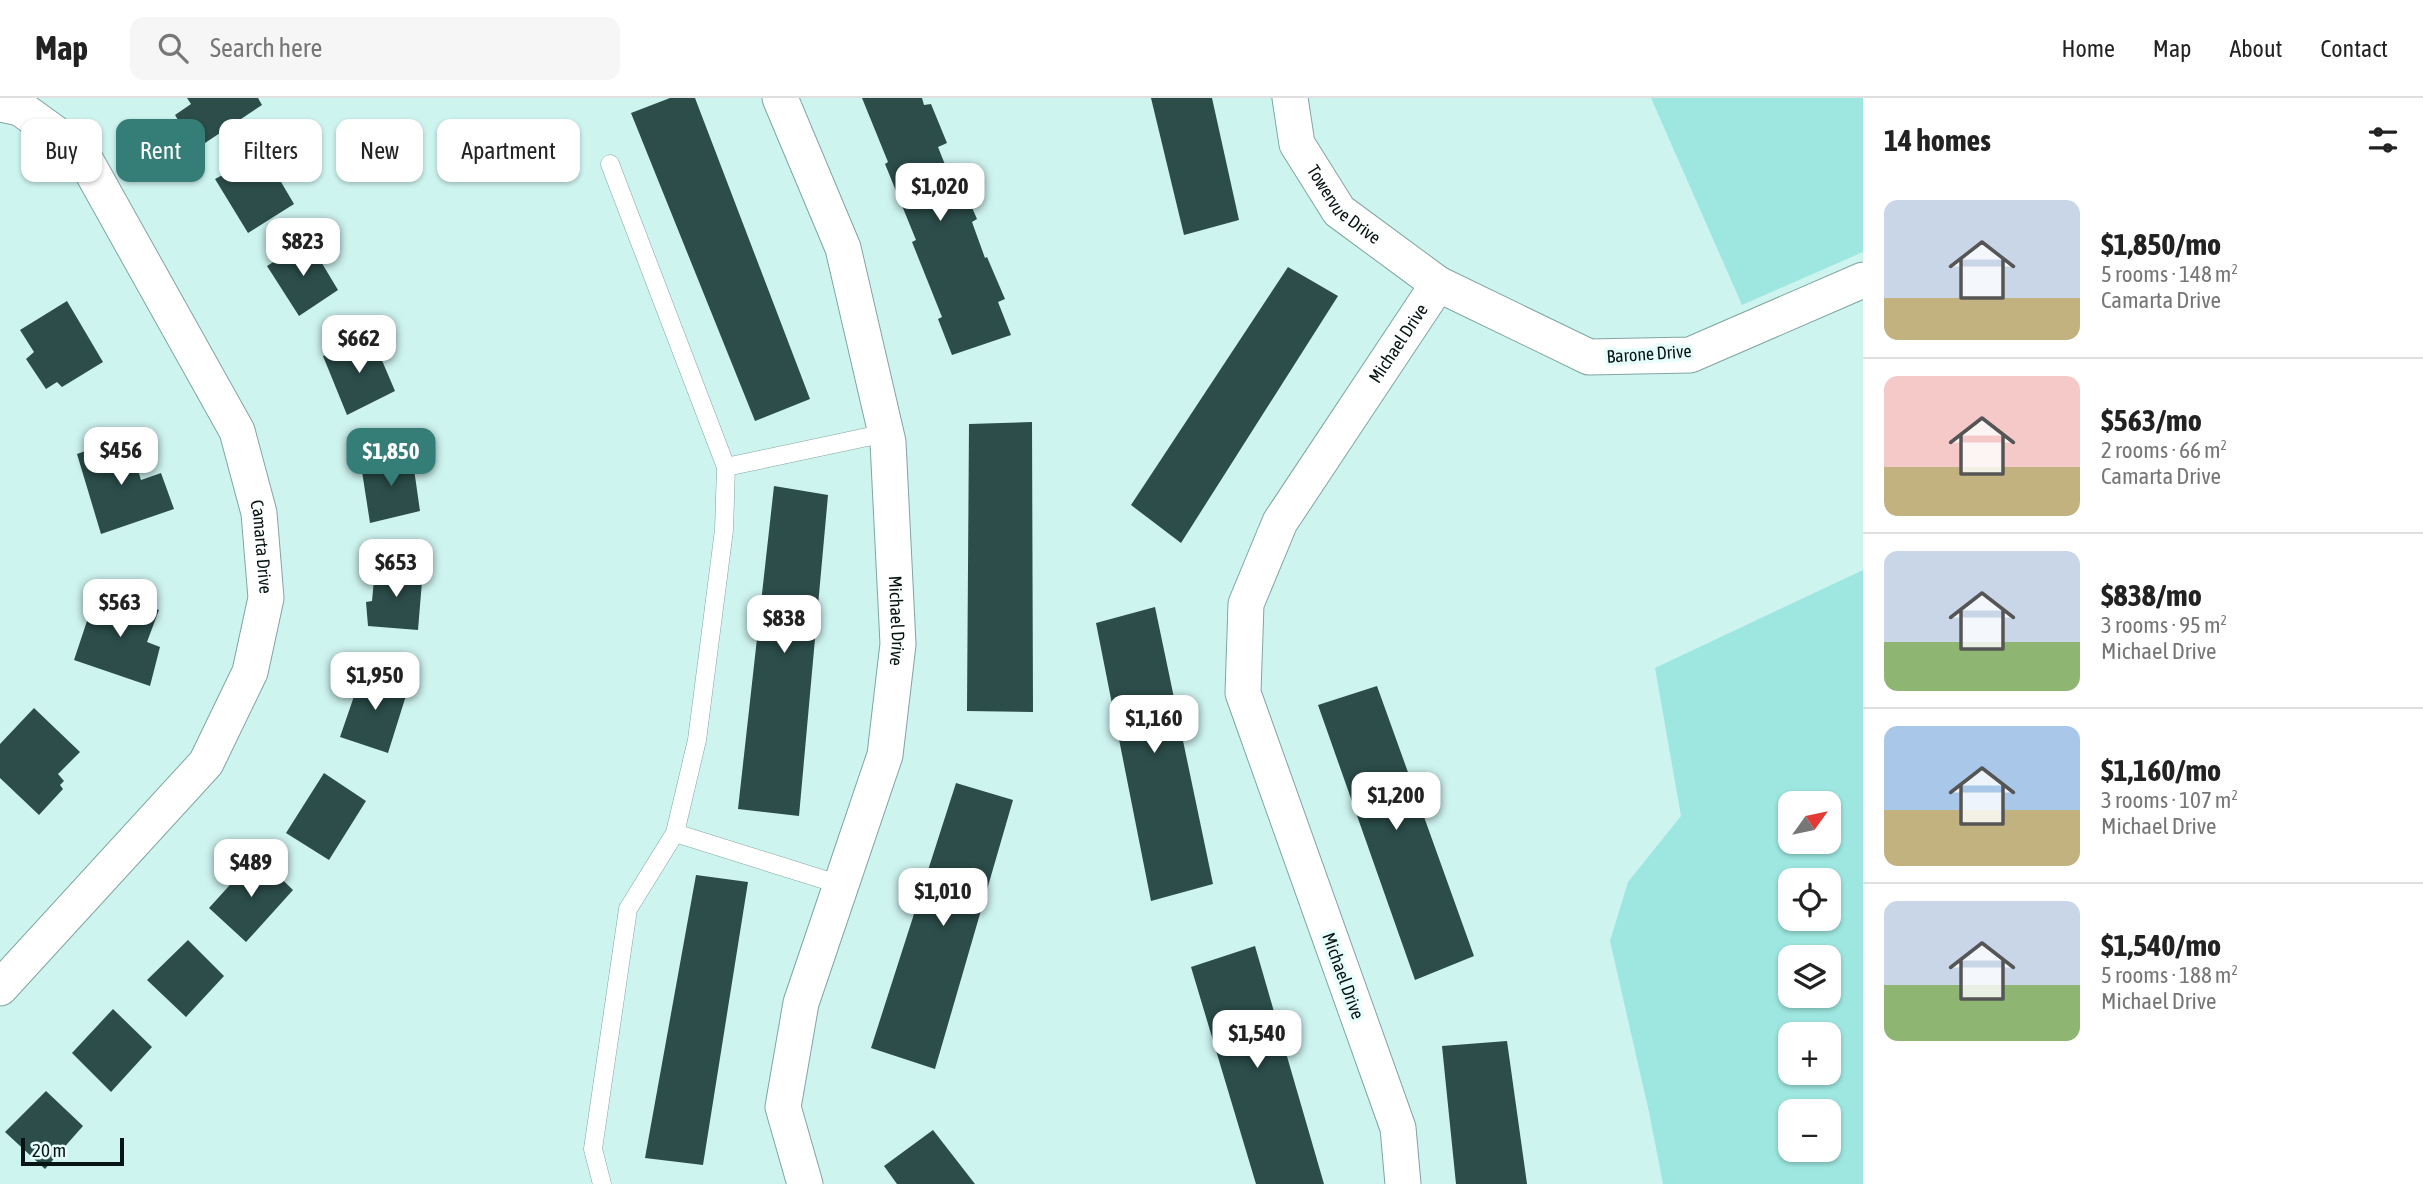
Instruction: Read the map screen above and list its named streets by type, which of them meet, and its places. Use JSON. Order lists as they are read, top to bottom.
{
  "streets": {
    "street": [
      "Towervue Drive",
      "Michael Drive",
      "Barone Drive",
      "Camarta Drive"
    ]
  },
  "crossings": [
    ["Towervue Drive", "Michael Drive"],
    ["Towervue Drive", "Barone Drive"],
    ["Michael Drive", "Barone Drive"]
  ],
  "scale_bar": "20 m",
  "north": "top right",
  "page": {
    "header": "Map",
    "search": "Search here",
    "nav": [
      "Home",
      "Map",
      "About",
      "Contact"
    ],
    "heading": "14 homes",
    "chip": [
      "Buy",
      "Rent",
      "Filters",
      "New",
      "Apartment"
    ],
    "price": [
      "$1,020",
      "$823",
      "$662",
      "$456",
      "$1,850",
      "$653",
      "$563",
      "$838",
      "$1,950",
      "$1,160",
      "$1,200",
      "$489",
      "$1,010",
      "$1,540"
    ],
    "list": [
      {
        "name": "$1,850/mo",
        "note": "5 rooms · 148 m² · Camarta Drive"
      },
      {
        "name": "$563/mo",
        "note": "2 rooms · 66 m² · Camarta Drive"
      },
      {
        "name": "$838/mo",
        "note": "3 rooms · 95 m² · Michael Drive"
      },
      {
        "name": "$1,160/mo",
        "note": "3 rooms · 107 m² · Michael Drive"
      },
      {
        "name": "$1,540/mo",
        "note": "5 rooms · 188 m² · Michael Drive"
      }
    ],
    "map_buttons": ["+", "−"],
    "scale": "20 m"
  }
}
